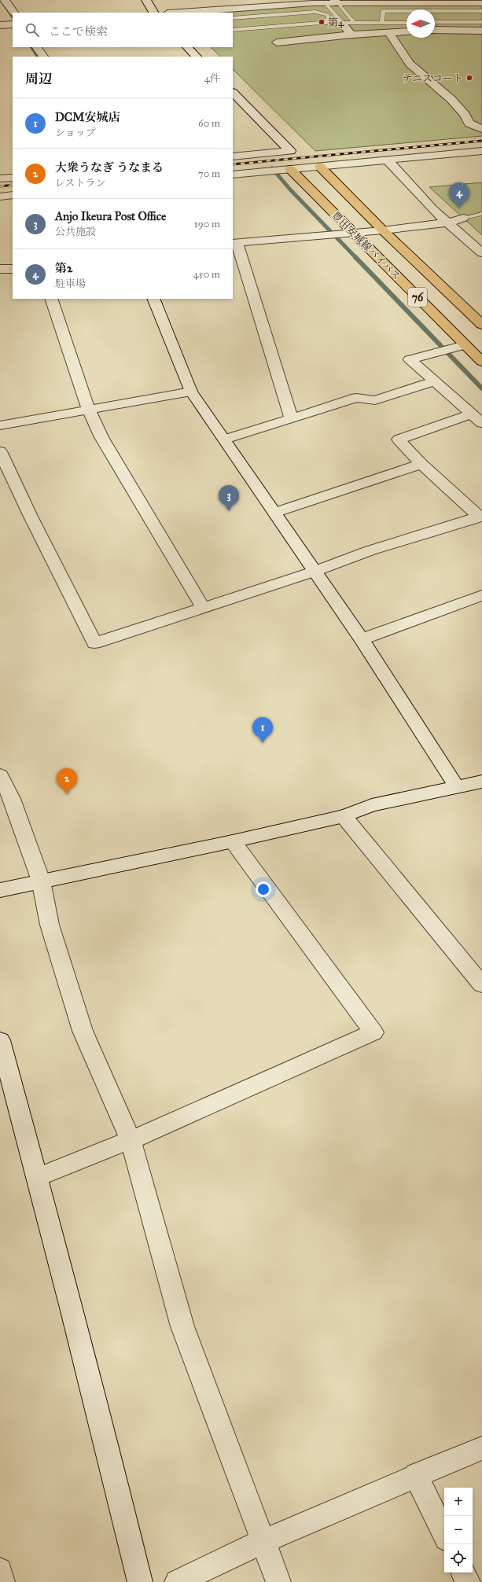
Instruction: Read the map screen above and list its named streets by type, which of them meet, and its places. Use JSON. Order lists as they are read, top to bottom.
{
  "streets": {
    "main road": ["豊田安城線バイパス", "76"]
  },
  "places": ["第4", "テニスコート"],
  "north": "left",
  "page": {
    "search": "ここで検索",
    "heading": ["周辺", "4件"],
    "list": [
      {
        "mark": "1",
        "name": "DCM安城店",
        "note": "ショップ",
        "value": "60 m"
      },
      {
        "mark": "2",
        "name": "大衆うなぎ うなまる",
        "note": "レストラン",
        "value": "70 m"
      },
      {
        "mark": "3",
        "name": "Anjo Ikeura Post Office",
        "note": "公共施設",
        "value": "190 m"
      },
      {
        "mark": "4",
        "name": "第2",
        "note": "駐車場",
        "value": "450 m"
      }
    ],
    "pins": [
      "4",
      "3",
      "1",
      "2"
    ],
    "map_buttons": ["+", "−"]
  }
}
